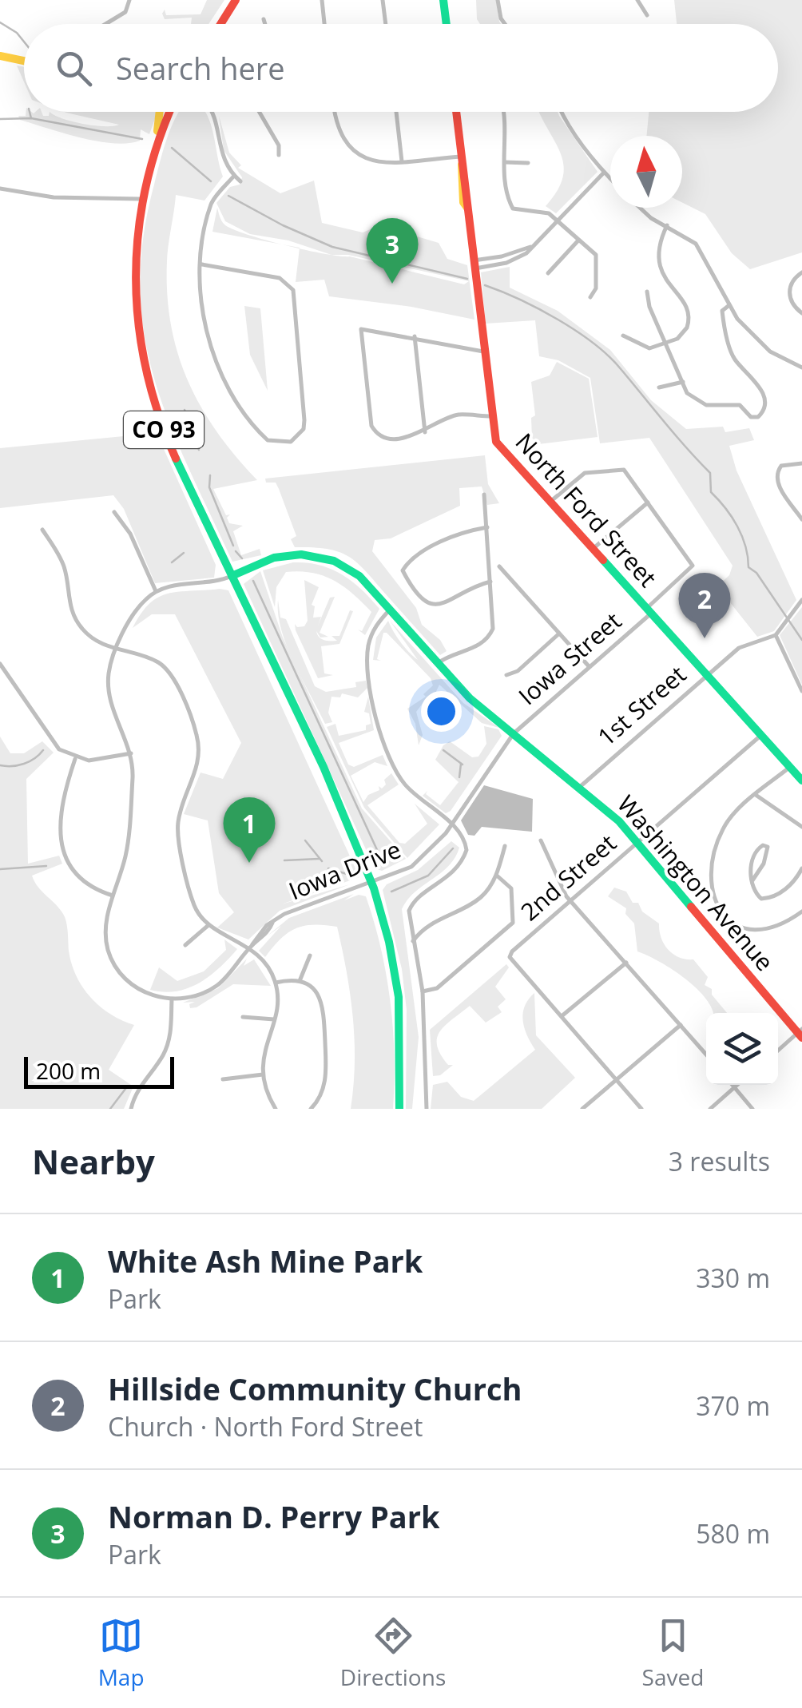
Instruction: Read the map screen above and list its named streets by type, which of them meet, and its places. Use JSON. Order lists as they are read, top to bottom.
{
  "streets": {
    "main road": ["CO 93", "North Ford Street", "Washington Avenue"],
    "street": [
      "Iowa Street",
      "1st Street",
      "Iowa Drive",
      "2nd Street"
    ]
  },
  "crossings": [
    ["CO 93", "Iowa Drive"],
    ["CO 93", "Washington Avenue"],
    ["North Ford Street", "Iowa Street"],
    ["North Ford Street", "1st Street"],
    ["North Ford Street", "2nd Street"],
    ["Iowa Street", "Iowa Drive"],
    ["Iowa Street", "Washington Avenue"],
    ["1st Street", "Washington Avenue"],
    ["Iowa Drive", "Washington Avenue"],
    ["2nd Street", "Washington Avenue"]
  ],
  "scale_bar": "200 m",
  "north": "top",
  "page": {
    "search": "Search here",
    "pins": ["3", "2", "1"],
    "scale": "200 m",
    "heading": ["Nearby", "3 results"],
    "list": [
      {
        "mark": "1",
        "name": "White Ash Mine Park",
        "note": "Park",
        "value": "330 m"
      },
      {
        "mark": "2",
        "name": "Hillside Community Church",
        "note": "Church · North Ford Street",
        "value": "370 m"
      },
      {
        "mark": "3",
        "name": "Norman D. Perry Park",
        "note": "Park",
        "value": "580 m"
      }
    ],
    "nav": ["Map", "Directions", "Saved"]
  }
}
